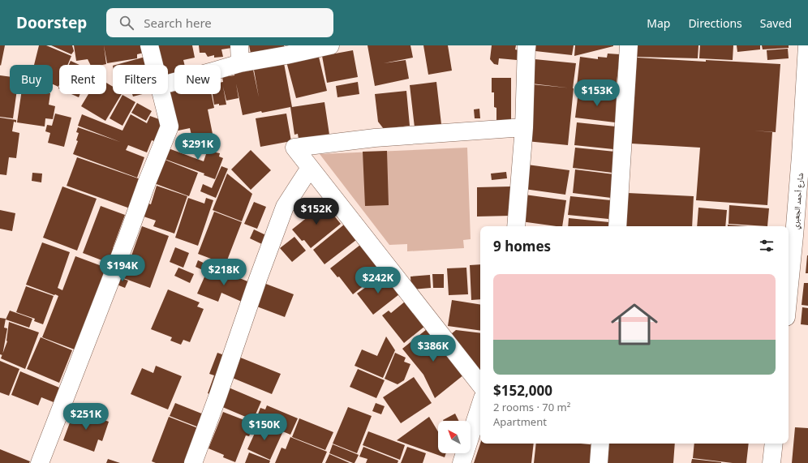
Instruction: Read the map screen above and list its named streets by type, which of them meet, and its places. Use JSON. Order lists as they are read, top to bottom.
{
  "streets": {
    "street": ["شارع أحمد الجعبري"]
  },
  "north": "top left",
  "page": {
    "header": "Doorstep",
    "search": "Search here",
    "nav": ["Map", "Directions", "Saved"],
    "chip": [
      "Buy",
      "Rent",
      "Filters",
      "New"
    ],
    "price": [
      "$153K",
      "$291K",
      "$152K",
      "$194K",
      "$218K",
      "$242K",
      "$386K",
      "$251K",
      "$150K"
    ],
    "heading": "9 homes",
    "list": [
      {
        "name": "$152,000",
        "note": "2 rooms · 70 m² · Apartment"
      }
    ]
  }
}
